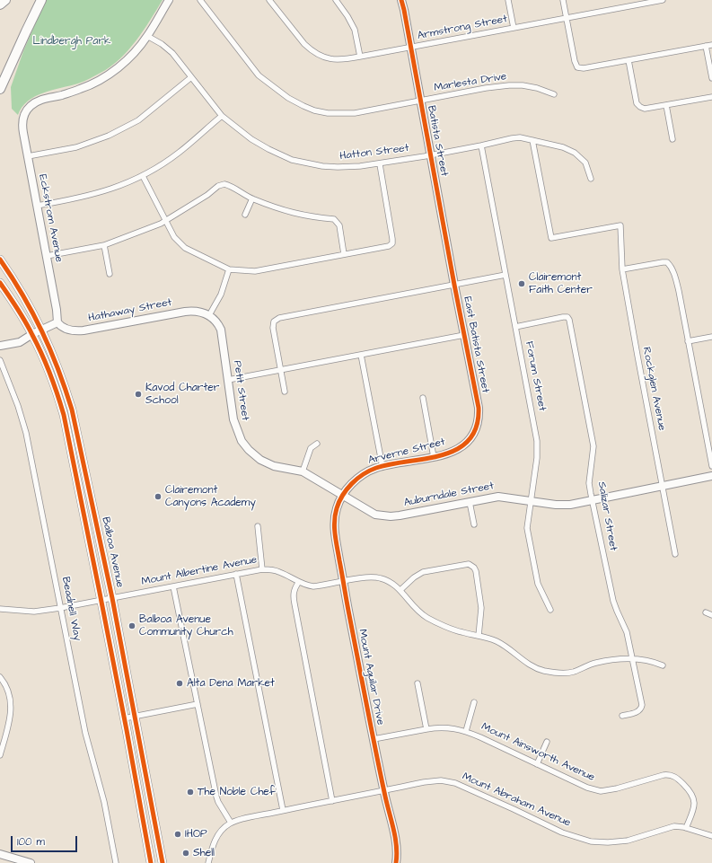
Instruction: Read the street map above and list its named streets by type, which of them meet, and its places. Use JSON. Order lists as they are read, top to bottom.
{
  "streets": {
    "main road": ["Balboa Avenue"],
    "street": [
      "Armstrong Street",
      "Marlesta Drive",
      "Batista Street",
      "Hatton Street",
      "Eckstrom Avenue",
      "Hathaway Street",
      "East Batista Street",
      "Forum Street",
      "Rockglen Avenue",
      "Petit Street",
      "Arverne Street",
      "Auburndale Street",
      "Salizar Street",
      "Mount Albertine Avenue",
      "Beadnell Way",
      "Mount Aguilar Drive",
      "Mount Ainsworth Avenue",
      "Mount Abraham Avenue"
    ]
  },
  "crossings": [
    ["Armstrong Street", "Batista Street"],
    ["Marlesta Drive", "Batista Street"],
    ["Batista Street", "Hatton Street"],
    ["Batista Street", "East Batista Street"],
    ["Hatton Street", "Eckstrom Avenue"],
    ["Hatton Street", "Forum Street"],
    ["Hatton Street", "Rockglen Avenue"],
    ["Eckstrom Avenue", "Hathaway Street"],
    ["Hathaway Street", "Petit Street"],
    ["East Batista Street", "Arverne Street"],
    ["Forum Street", "Auburndale Street"],
    ["Forum Street", "Salizar Street"],
    ["Rockglen Avenue", "Auburndale Street"],
    ["Petit Street", "Arverne Street"],
    ["Petit Street", "Auburndale Street"],
    ["Petit Street", "Mount Aguilar Drive"],
    ["Arverne Street", "Auburndale Street"],
    ["Arverne Street", "Mount Aguilar Drive"],
    ["Auburndale Street", "Salizar Street"],
    ["Auburndale Street", "Mount Aguilar Drive"],
    ["Salizar Street", "Mount Albertine Avenue"],
    ["Balboa Avenue", "Mount Albertine Avenue"],
    ["Mount Albertine Avenue", "Beadnell Way"],
    ["Mount Albertine Avenue", "Mount Aguilar Drive"],
    ["Mount Aguilar Drive", "Mount Ainsworth Avenue"],
    ["Mount Aguilar Drive", "Mount Abraham Avenue"],
    ["Mount Ainsworth Avenue", "Mount Abraham Avenue"]
  ],
  "parks": ["Lindbergh Park"],
  "places": [
    "Clairemont Faith Center",
    "Kavod Charter School",
    "Clairemont Canyons Academy",
    "Balboa Avenue Community Church",
    "Alta Dena Market",
    "The Noble Chef",
    "IHOP",
    "Shell"
  ],
  "scale_bar": "100 m"
}
